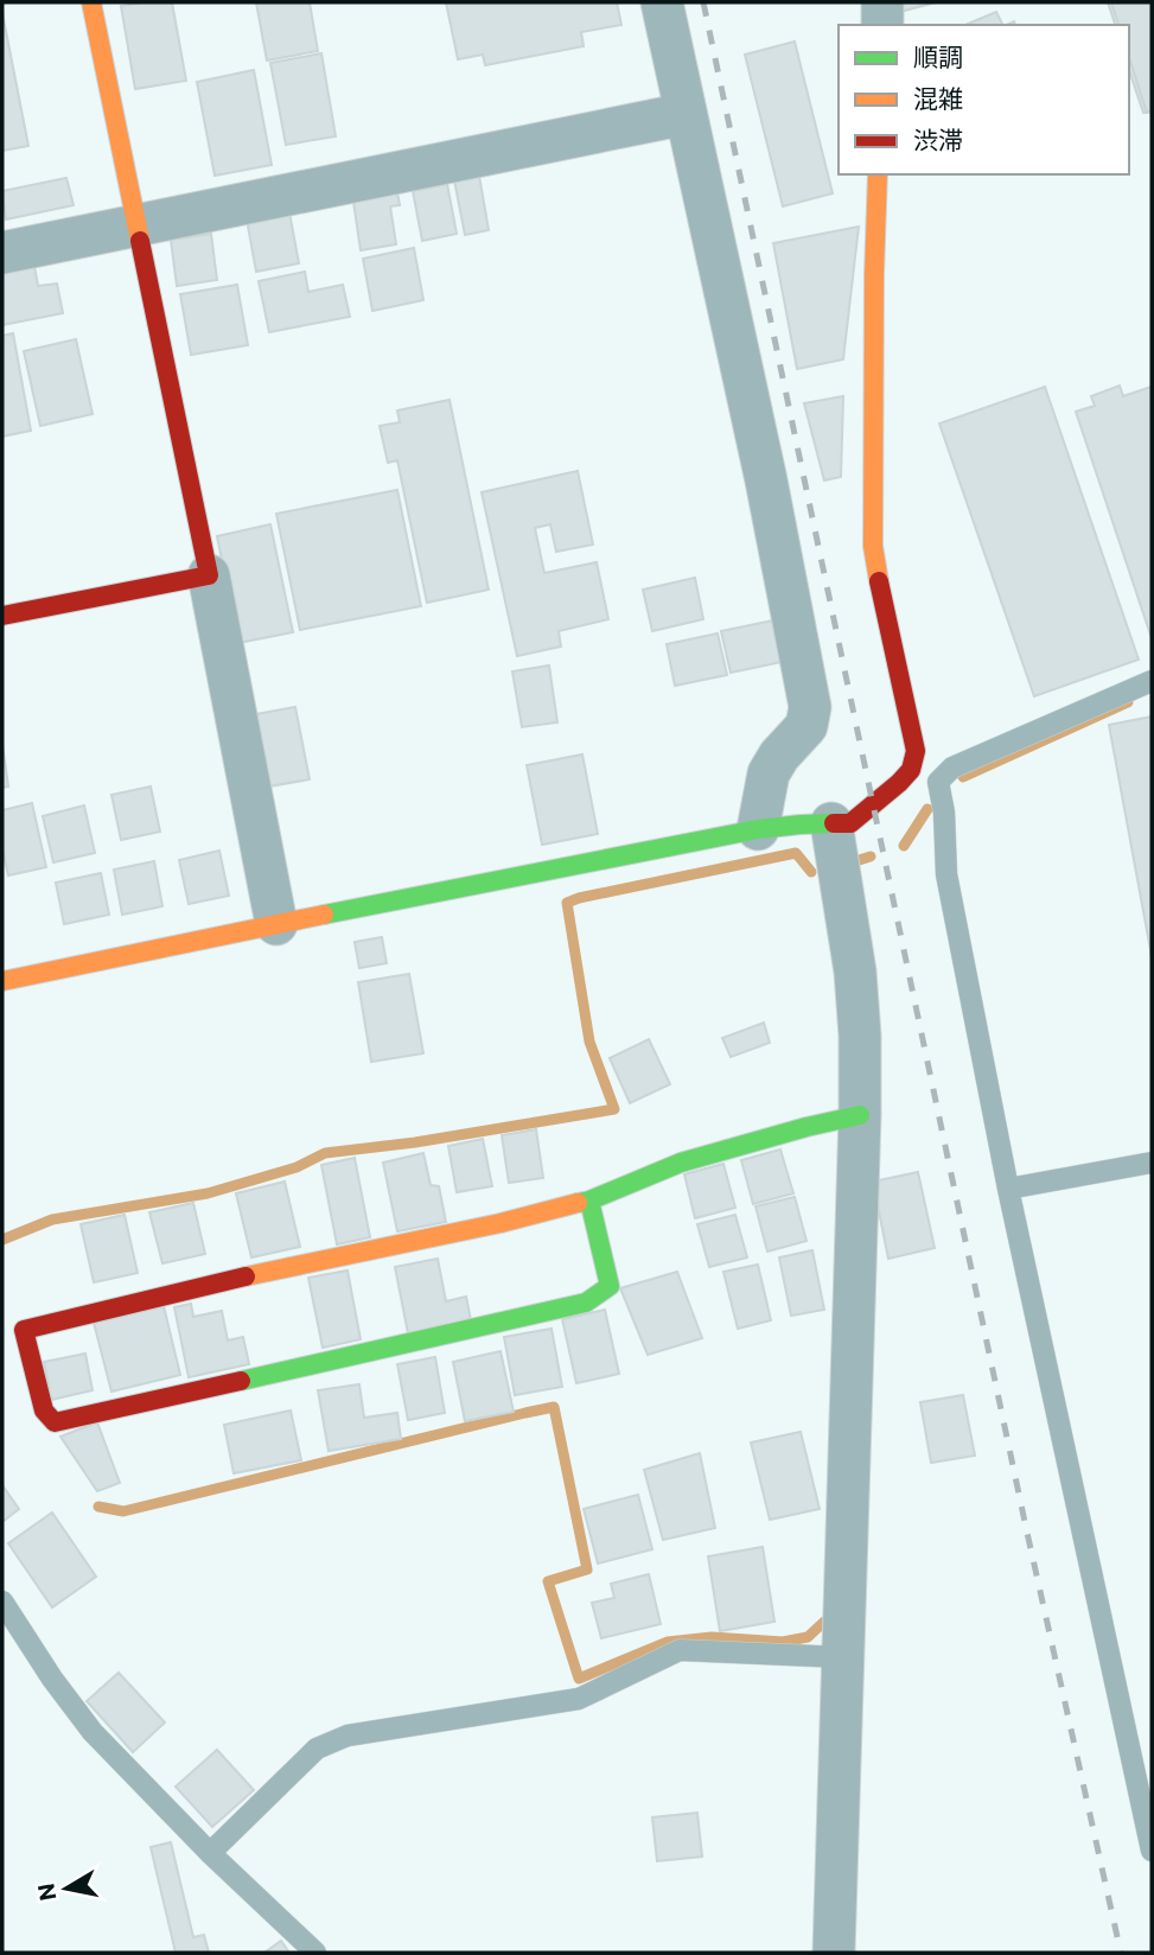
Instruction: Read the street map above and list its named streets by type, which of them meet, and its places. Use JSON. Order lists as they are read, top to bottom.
{
  "legend": ["順調", "混雑", "渋滞"],
  "north": "left"
}
